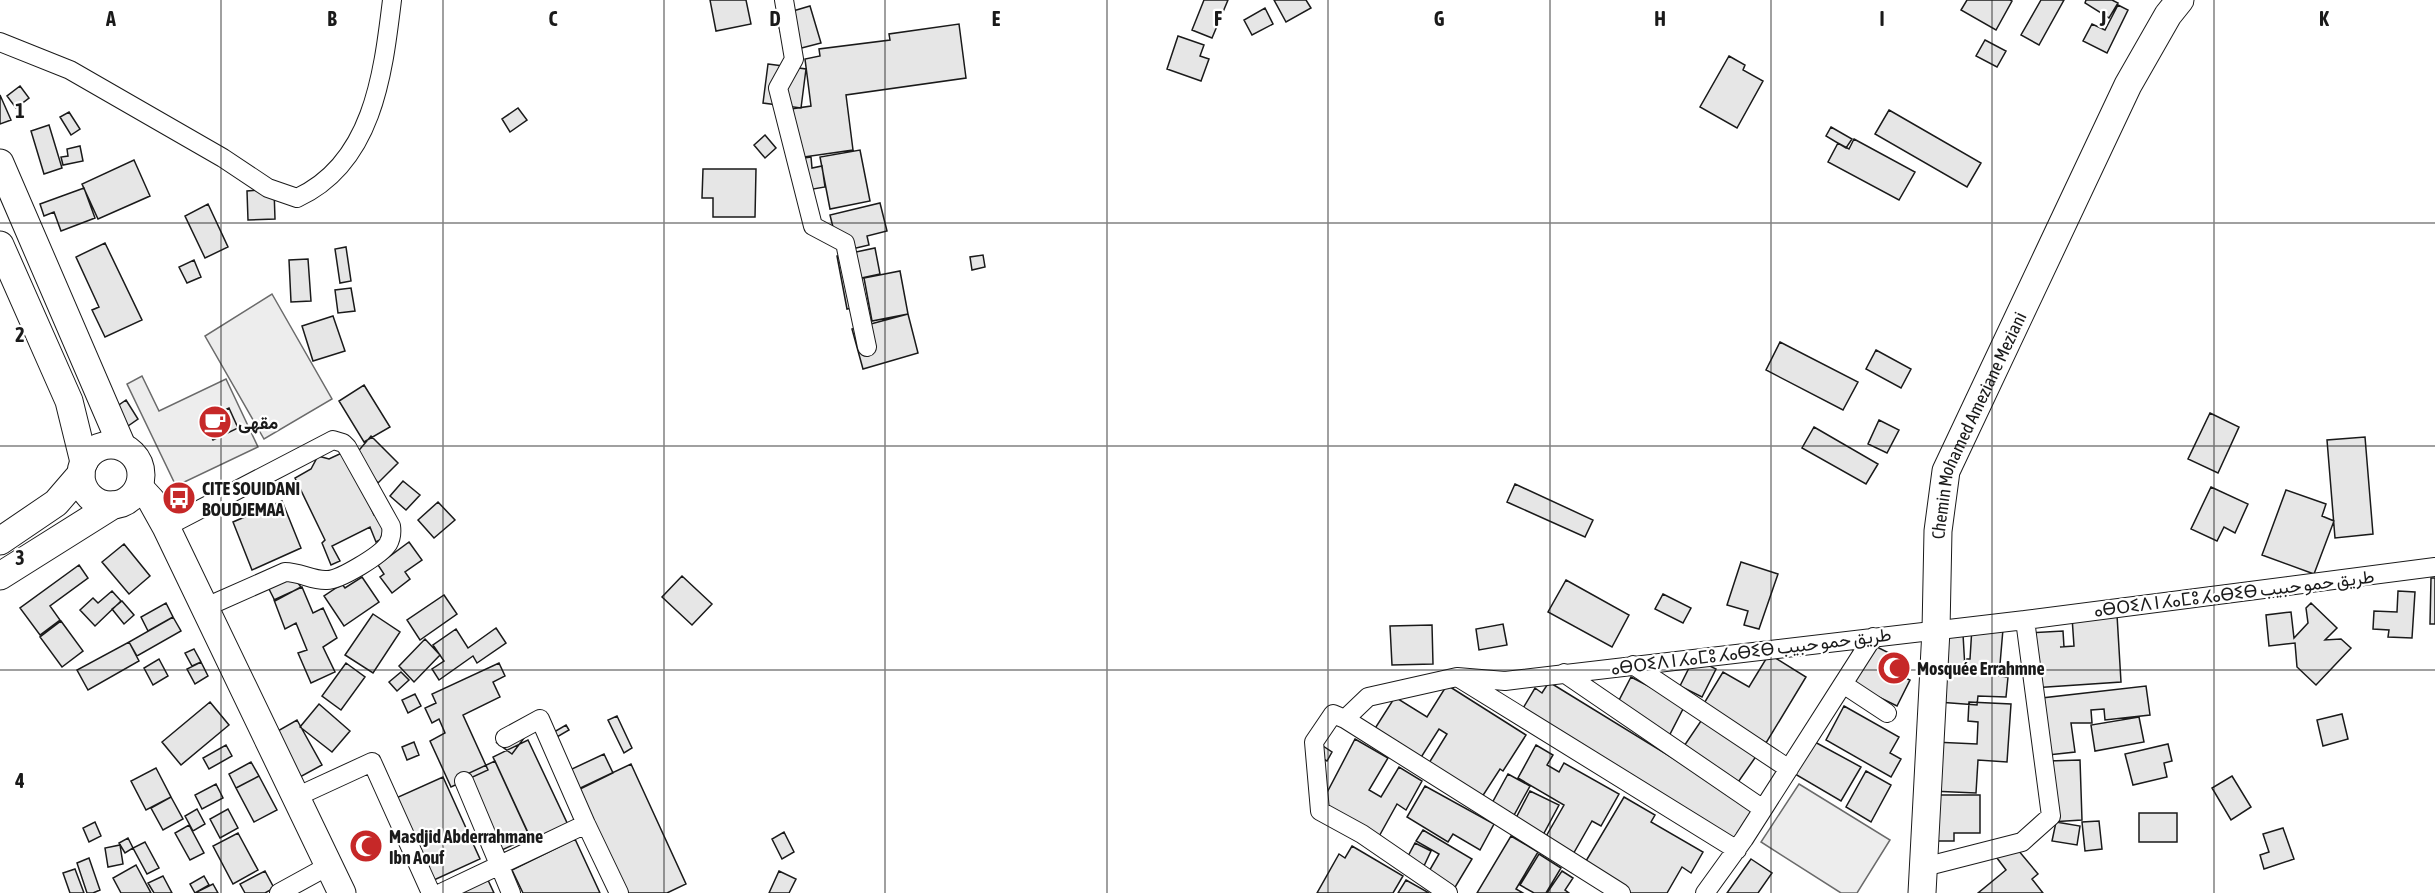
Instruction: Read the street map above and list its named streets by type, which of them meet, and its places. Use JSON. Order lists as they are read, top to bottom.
{
  "streets": {
    "main road": ["Chemin Mohamed Ameziane Meziani"],
    "street": ["ⴰⴱⵔⵉⴷ ⵏ ⵃⴰⵎⵓ ⵃⴰⴱⵉⴱ طريق حمو حبيب"]
  },
  "crossings": [
    ["Chemin Mohamed Ameziane Meziani", "ⴰⴱⵔⵉⴷ ⵏ ⵃⴰⵎⵓ ⵃⴰⴱⵉⴱ طريق حمو حبيب"]
  ],
  "places": {
    "cafe": ["مقهى"],
    "bus stop": ["CITE SOUIDANI BOUDJEMAA"],
    "mosque": ["Mosquée Errahmne", "Masdjid Abderrahmane Ibn Aouf"]
  },
  "grid": {
    "columns": [
      "A",
      "B",
      "C",
      "D",
      "E",
      "F",
      "G",
      "H",
      "I",
      "J",
      "K"
    ],
    "rows": [
      "1",
      "2",
      "3",
      "4"
    ]
  }
}
